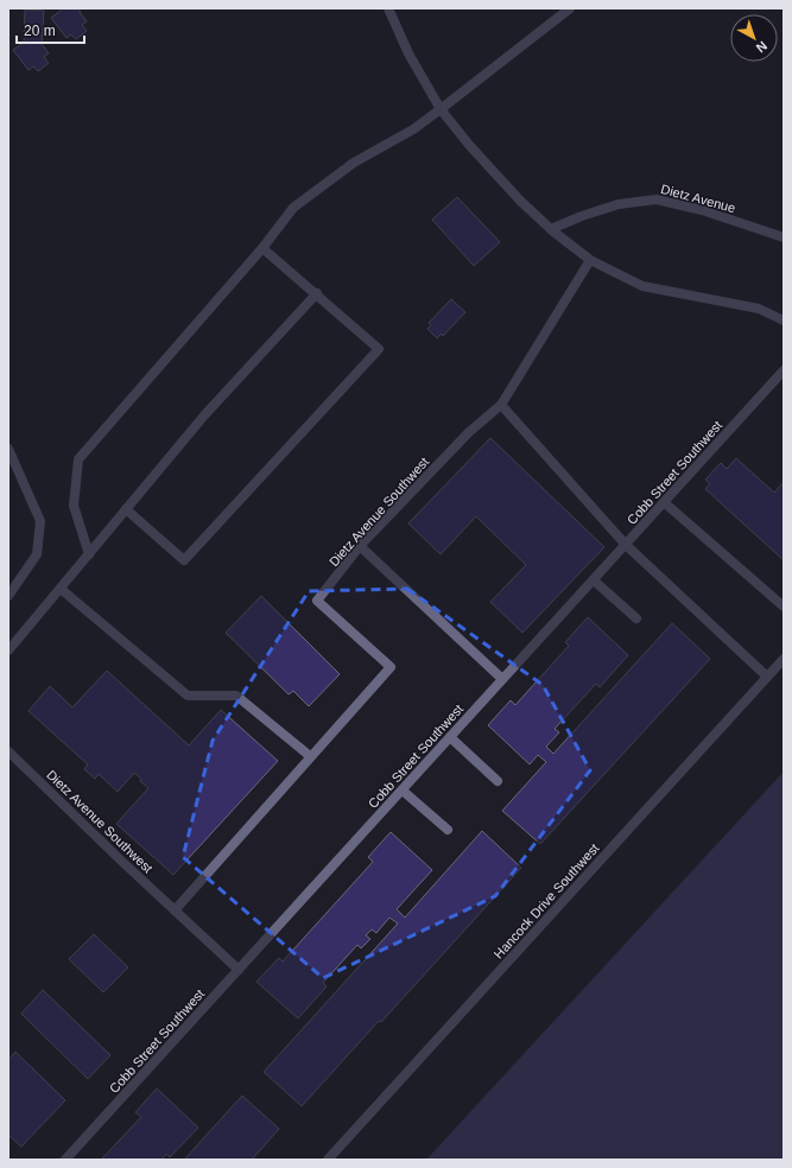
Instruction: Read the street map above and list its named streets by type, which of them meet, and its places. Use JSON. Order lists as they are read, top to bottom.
{
  "streets": {
    "street": [
      "Dietz Avenue",
      "Cobb Street Southwest",
      "Dietz Avenue Southwest",
      "Hancock Drive Southwest"
    ]
  },
  "crossings": [
    ["Cobb Street Southwest", "Dietz Avenue Southwest"]
  ],
  "scale_bar": "20 m",
  "north": "bottom right"
}
